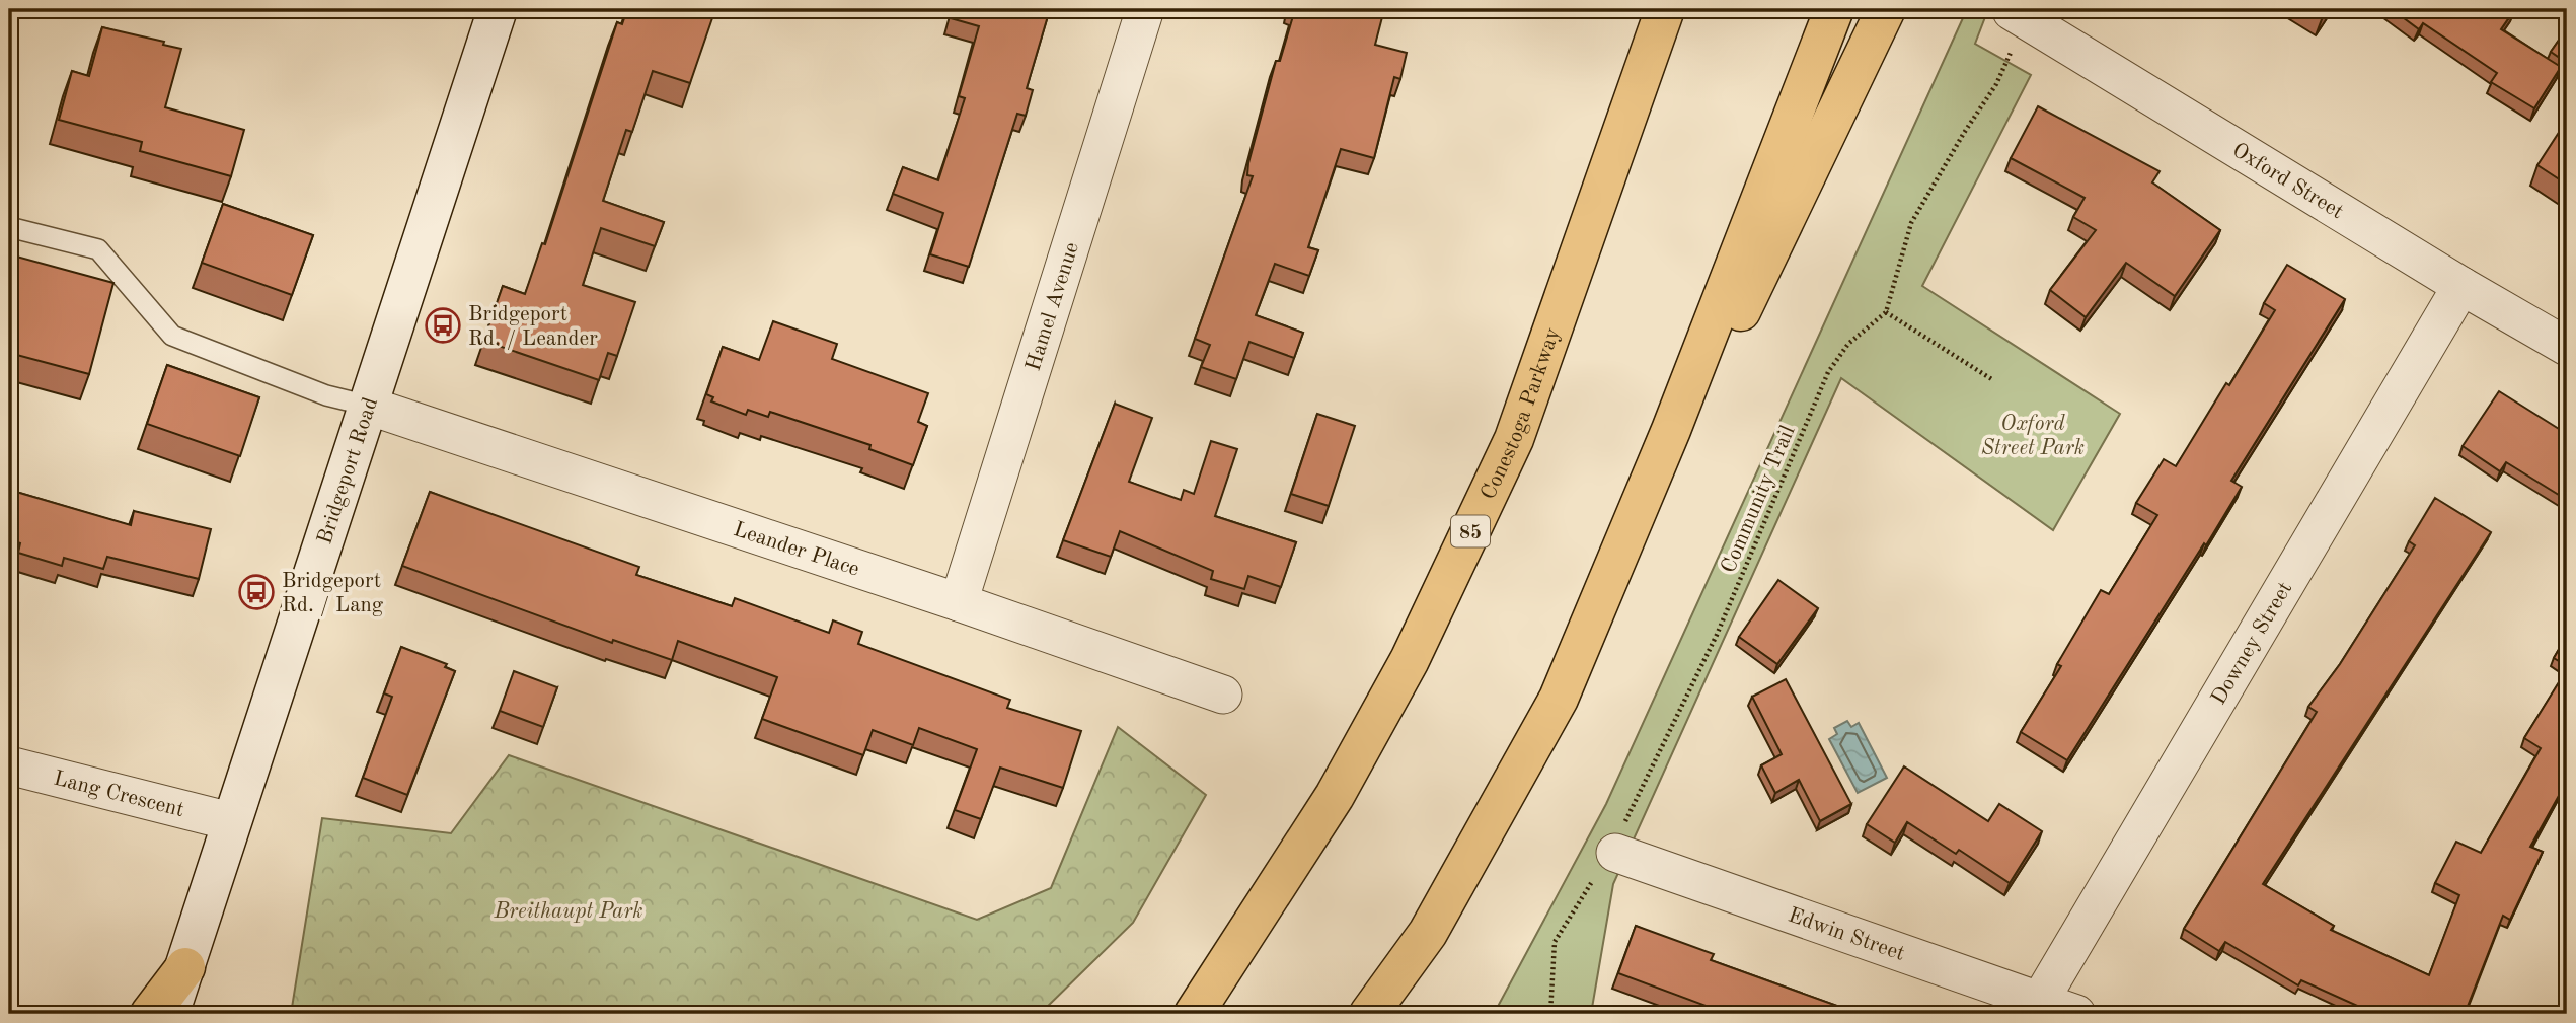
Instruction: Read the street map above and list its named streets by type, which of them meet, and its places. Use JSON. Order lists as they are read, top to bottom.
{
  "streets": {
    "highway": ["Conestoga Parkway", "85"],
    "main road": ["Bridgeport Road"],
    "street": [
      "Oxford Street",
      "Hamel Avenue",
      "Leander Place",
      "Downey Street",
      "Lang Crescent",
      "Edwin Street"
    ],
    "path": ["Community Trail"]
  },
  "crossings": [
    ["Oxford Street", "Downey Street"],
    ["Hamel Avenue", "Leander Place"],
    ["Bridgeport Road", "Leander Place"],
    ["Bridgeport Road", "Lang Crescent"],
    ["Community Trail", "Edwin Street"],
    ["Downey Street", "Edwin Street"]
  ],
  "parks": ["Oxford Street Park", "Breithaupt Park"],
  "places": {
    "bus stop": ["Bridgeport Rd. / Leander", "Bridgeport Rd. / Lang"]
  }
}
